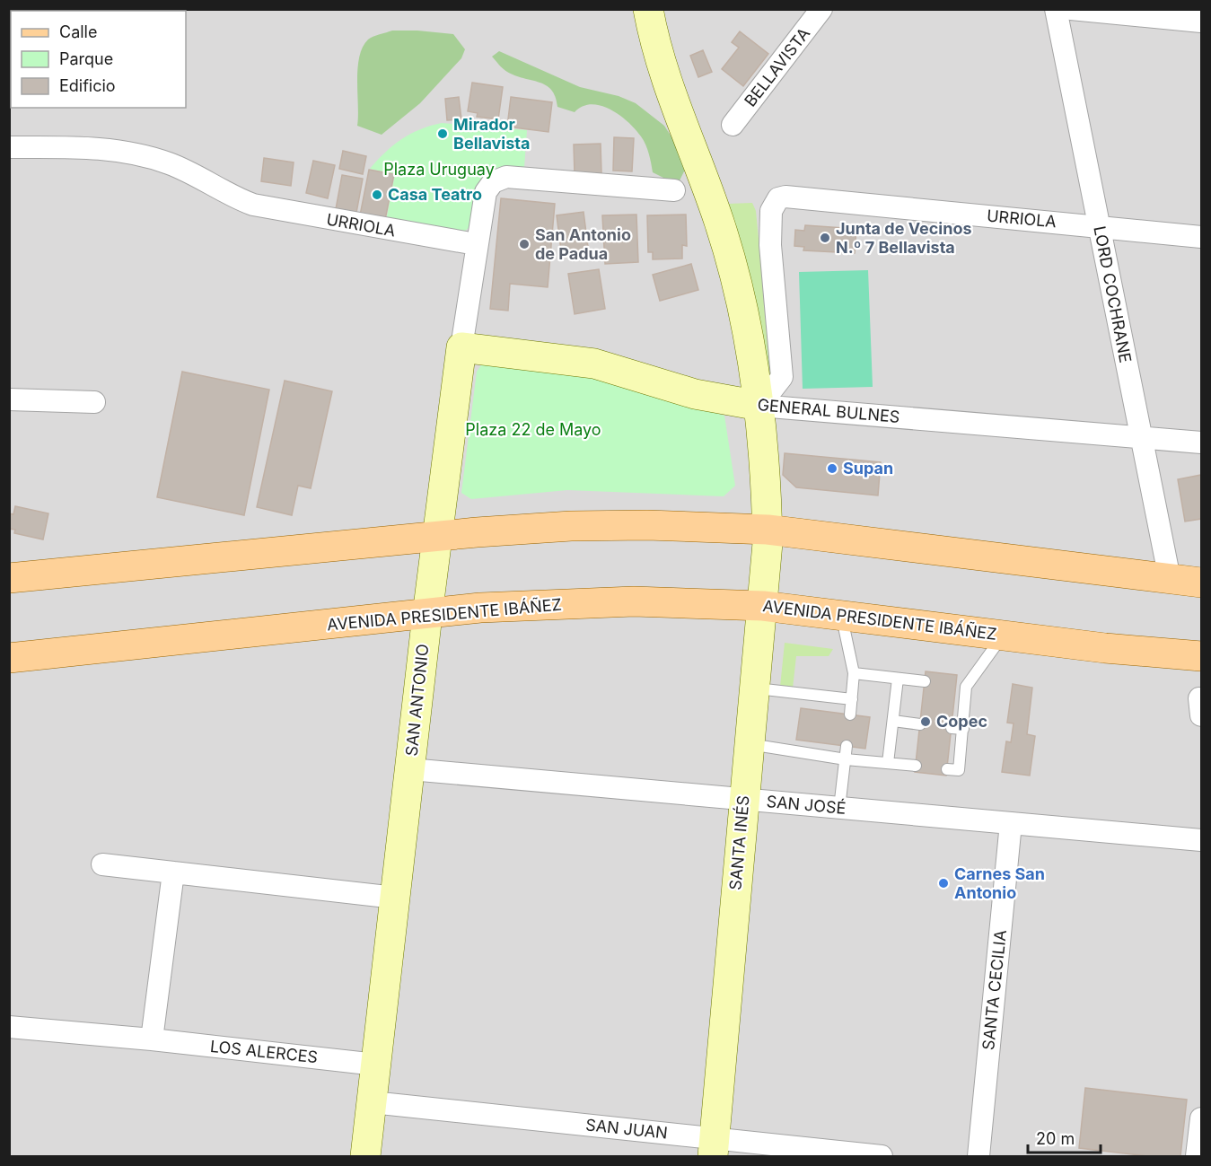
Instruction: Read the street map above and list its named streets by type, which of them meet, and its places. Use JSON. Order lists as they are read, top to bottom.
{
  "streets": {
    "main road": [
      "GENERAL BULNES",
      "AVENIDA PRESIDENTE IBÁÑEZ",
      "SAN ANTONIO",
      "SANTA INÉS"
    ],
    "street": [
      "BELLAVISTA",
      "URRIOLA",
      "LORD COCHRANE",
      "SAN JOSÉ",
      "SANTA CECILIA",
      "LOS ALERCES",
      "SAN JUAN"
    ]
  },
  "crossings": [
    ["URRIOLA", "LORD COCHRANE"],
    ["URRIOLA", "GENERAL BULNES"],
    ["URRIOLA", "SAN ANTONIO"],
    ["URRIOLA", "SANTA INÉS"],
    ["LORD COCHRANE", "GENERAL BULNES"],
    ["GENERAL BULNES", "SAN ANTONIO"],
    ["GENERAL BULNES", "SANTA INÉS"],
    ["AVENIDA PRESIDENTE IBÁÑEZ", "SAN ANTONIO"],
    ["AVENIDA PRESIDENTE IBÁÑEZ", "SANTA INÉS"],
    ["SAN ANTONIO", "SAN JOSÉ"],
    ["SAN ANTONIO", "LOS ALERCES"],
    ["SAN ANTONIO", "SAN JUAN"],
    ["SAN JOSÉ", "SANTA INÉS"],
    ["SAN JOSÉ", "SANTA CECILIA"],
    ["SANTA INÉS", "SAN JUAN"]
  ],
  "parks": ["Plaza Uruguay", "Plaza 22 de Mayo"],
  "places": [
    "Mirador Bellavista",
    "Casa Teatro",
    "Junta de Vecinos N.º 7 Bellavista",
    "San Antonio de Padua",
    "Supan",
    "Copec",
    "Carnes San Antonio"
  ],
  "legend": ["Calle", "Parque", "Edificio"],
  "scale_bar": "20 m"
}
